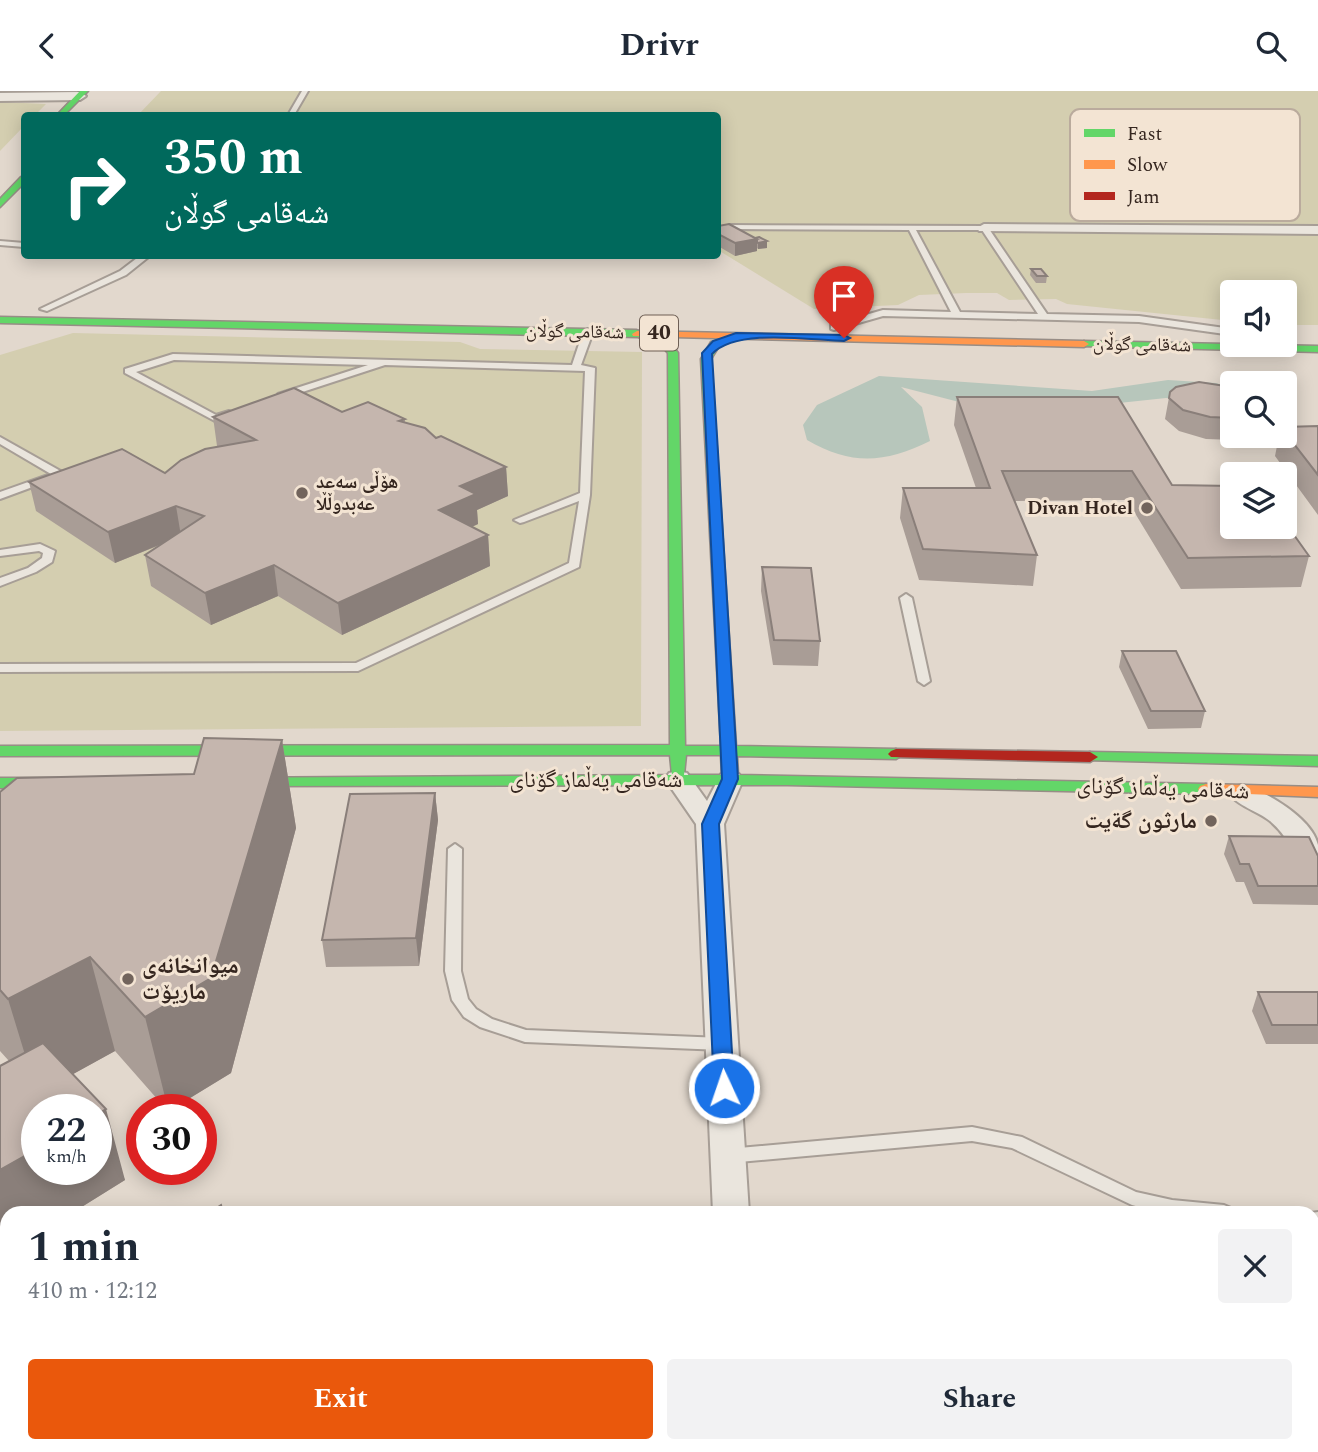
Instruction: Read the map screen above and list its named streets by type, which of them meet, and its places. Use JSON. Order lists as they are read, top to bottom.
{
  "streets": {
    "street": ["شەقامی گوڵان", "40", "شەقامی یەڵماز گۆنای"]
  },
  "places": [
    "ھۆڵی سەعد عەبدوڵڵا",
    "Divan Hotel",
    "مارثون گةيت",
    "میوانخانەی ماریۆت"
  ],
  "legend": ["Fast", "Slow", "Jam"],
  "page": {
    "header": "Drivr",
    "turn": ["350 m", "شەقامی گوڵان"],
    "speed": "22 km/h",
    "limit": "30",
    "heading": ["1 min", "410 m · 12:12"],
    "buttons": ["Exit", "Share"]
  }
}
